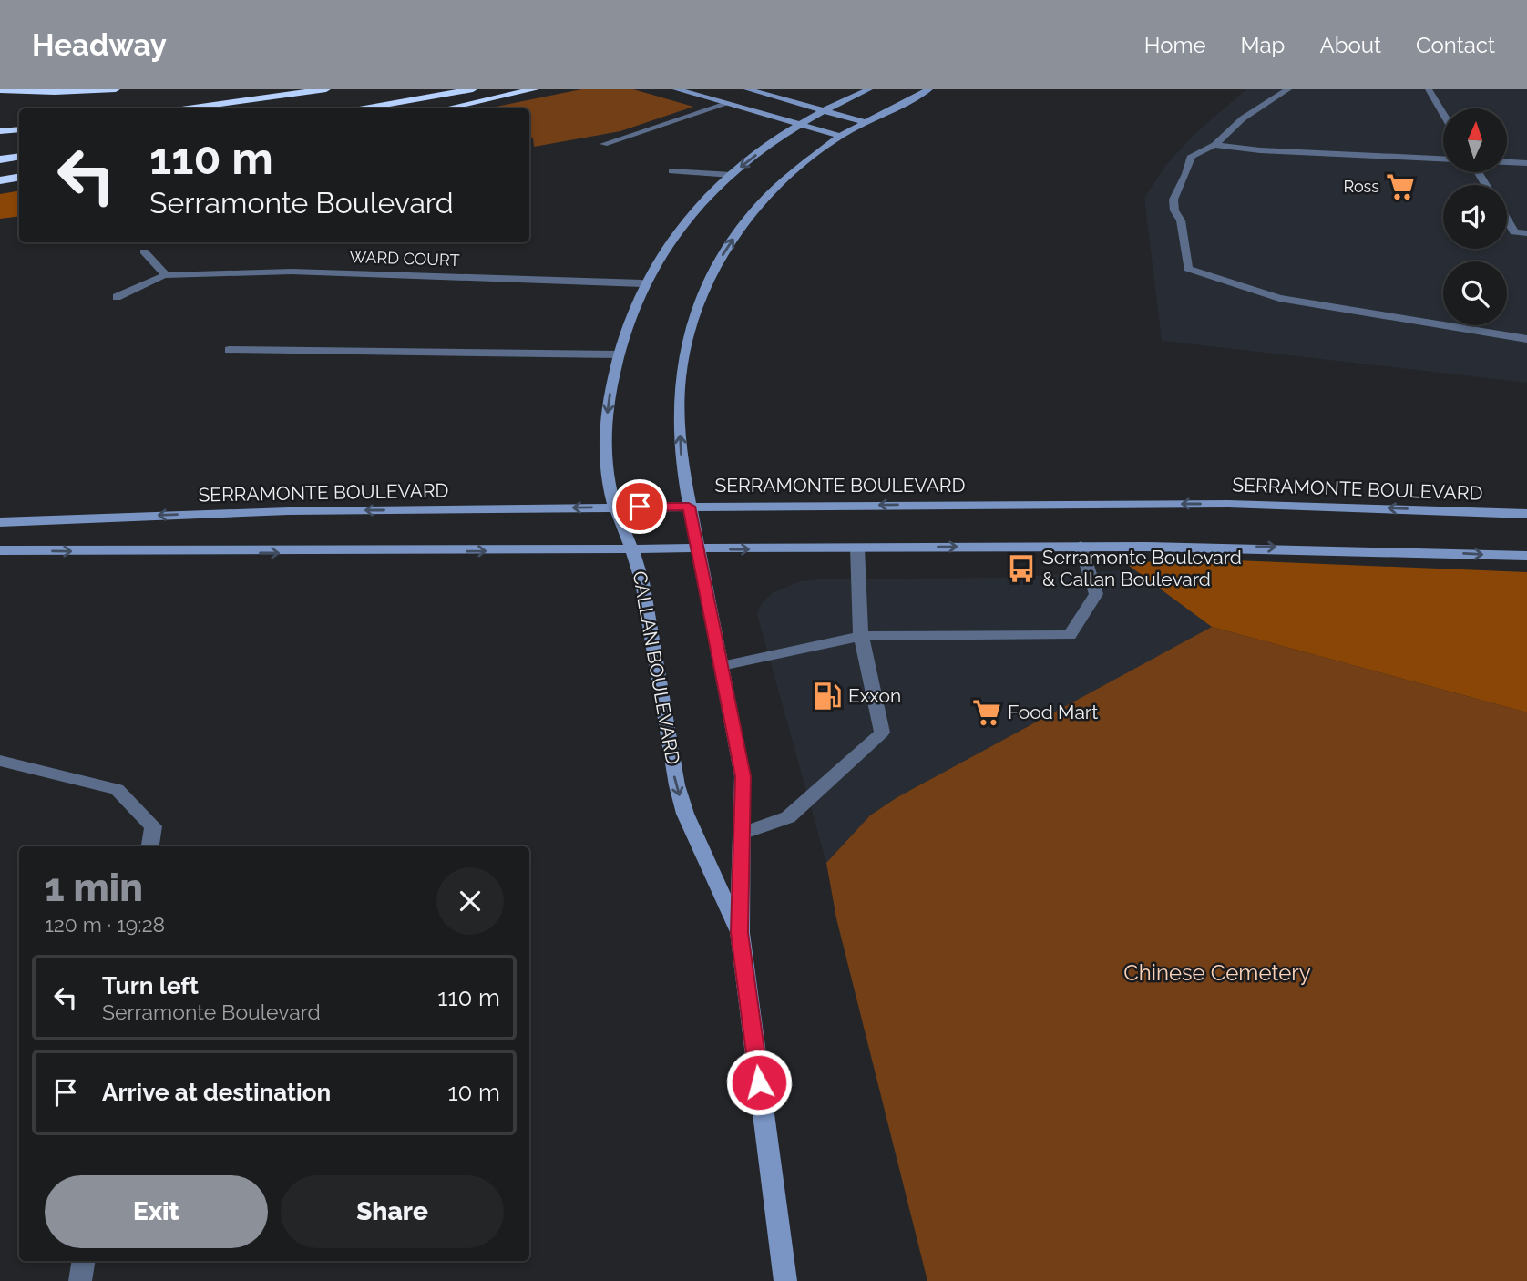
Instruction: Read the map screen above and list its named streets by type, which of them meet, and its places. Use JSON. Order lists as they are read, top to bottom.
{
  "streets": {
    "main road": ["SERRAMONTE BOULEVARD", "CALLAN BOULEVARD"],
    "street": ["WARD COURT"]
  },
  "crossings": [
    ["WARD COURT", "CALLAN BOULEVARD"],
    ["SERRAMONTE BOULEVARD", "CALLAN BOULEVARD"]
  ],
  "parks": ["Chinese Cemetery"],
  "places": {
    "supermarket": ["Ross", "Food Mart"],
    "bus stop": ["Serramonte Boulevard & Callan Boulevard"],
    "fuel station": ["Exxon"]
  },
  "north": "top",
  "page": {
    "header": "Headway",
    "nav": [
      "Home",
      "Map",
      "About",
      "Contact"
    ],
    "turn": ["110 m", "Serramonte Boulevard"],
    "heading": ["1 min", "120 m · 19:28"],
    "list": [
      {
        "name": "Turn left",
        "note": "Serramonte Boulevard",
        "value": "110 m"
      },
      {
        "name": "Arrive at destination",
        "value": "10 m"
      }
    ],
    "buttons": ["Exit", "Share"]
  }
}
